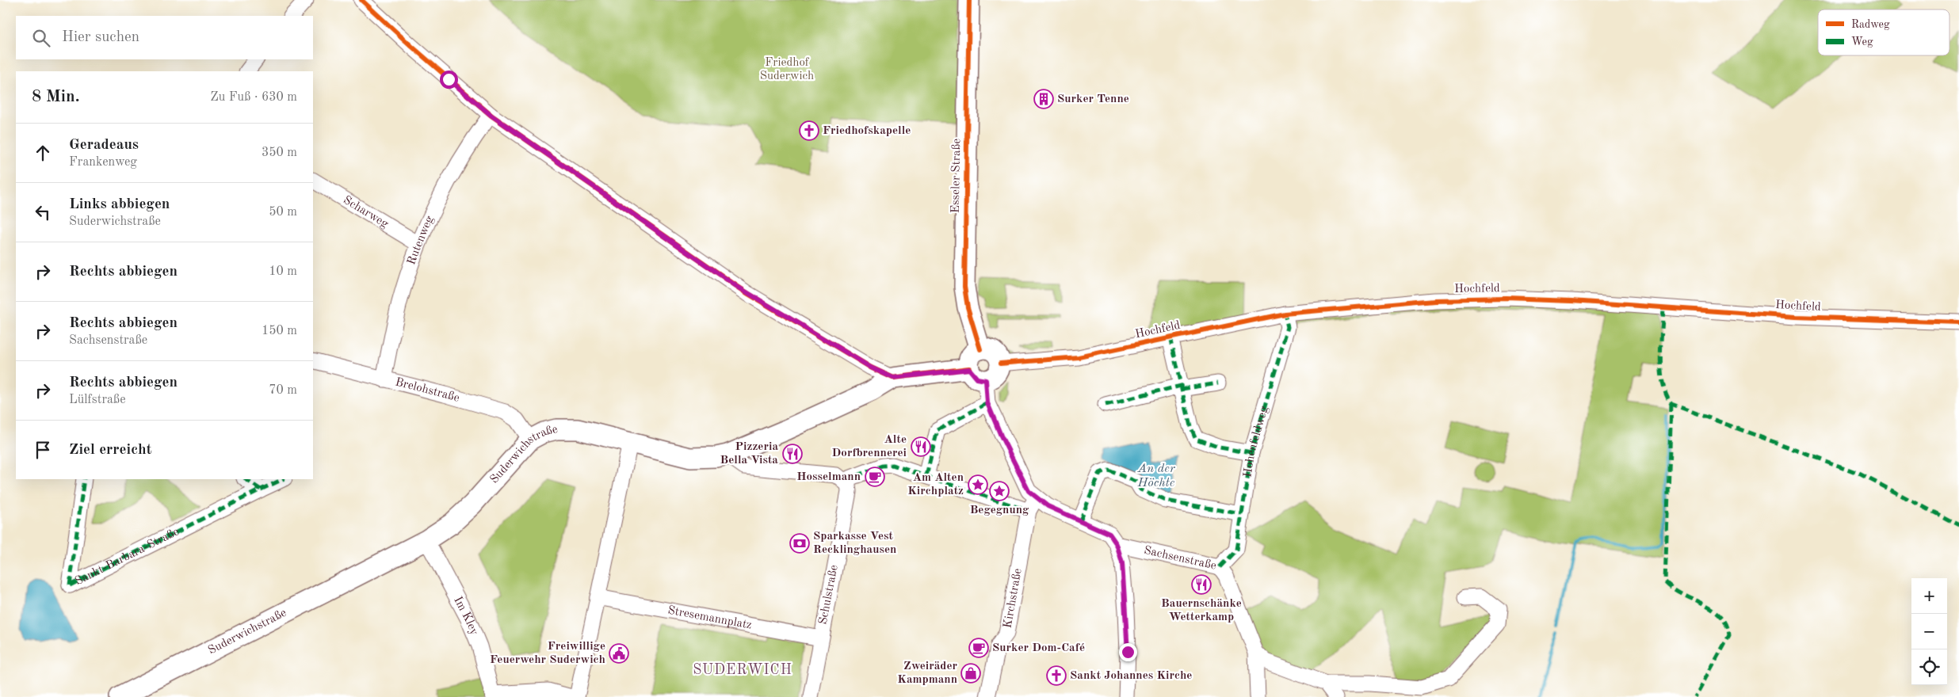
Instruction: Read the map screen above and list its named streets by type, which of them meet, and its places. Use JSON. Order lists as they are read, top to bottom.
{
  "streets": {
    "main road": ["Esseler Straße", "Suderwichstraße"],
    "street": [
      "Scharweg",
      "Rutenweg",
      "Hochfeld",
      "Brelohstraße",
      "Hohenfeldweg",
      "Sankt-Barbara-Straße",
      "Sachsenstraße",
      "Schulstraße",
      "Kirchstraße",
      "Im Kley",
      "Stresemannplatz"
    ]
  },
  "crossings": [
    ["Esseler Straße", "Hochfeld"],
    ["Esseler Straße", "Suderwichstraße"],
    ["Scharweg", "Rutenweg"],
    ["Rutenweg", "Brelohstraße"],
    ["Hochfeld", "Hohenfeldweg"],
    ["Hochfeld", "Suderwichstraße"],
    ["Brelohstraße", "Suderwichstraße"],
    ["Hohenfeldweg", "Sachsenstraße"],
    ["Suderwichstraße", "Im Kley"],
    ["Schulstraße", "Stresemannplatz"]
  ],
  "districts": ["SUDERWICH"],
  "water": ["An der Höchte"],
  "parks": ["Friedhof Suderwich"],
  "places": {
    "building": ["Surker Tenne"],
    "church": ["Friedhofskapelle", "Sankt Johannes Kirche"],
    "restaurant": ["Alte Dorfbrennerei", "Pizzeria Bella Vista", "Bauernschänke Wetterkamp"],
    "cafe": ["Hosselmann", "Surker Dom-Café"],
    "place": ["Am Alten Kirchplatz", "Begegnung"],
    "bank": ["Sparkasse Vest Recklinghausen"],
    "public building": ["Freiwillige Feuerwehr Suderwich"],
    "shop": ["Zweiräder Kampmann"]
  },
  "legend": ["Radweg", "Weg"],
  "page": {
    "search": "Hier suchen",
    "heading": ["8 Min.", "Zu Fuß · 630 m"],
    "list": [
      ["Geradeaus", "Frankenweg", "350 m"],
      ["Links abbiegen", "Suderwichstraße", "50 m"],
      ["Rechts abbiegen", "10 m"],
      ["Rechts abbiegen", "Sachsenstraße", "150 m"],
      ["Rechts abbiegen", "Lülfstraße", "70 m"],
      "Ziel erreicht"
    ],
    "map_buttons": ["+", "−"]
  }
}
